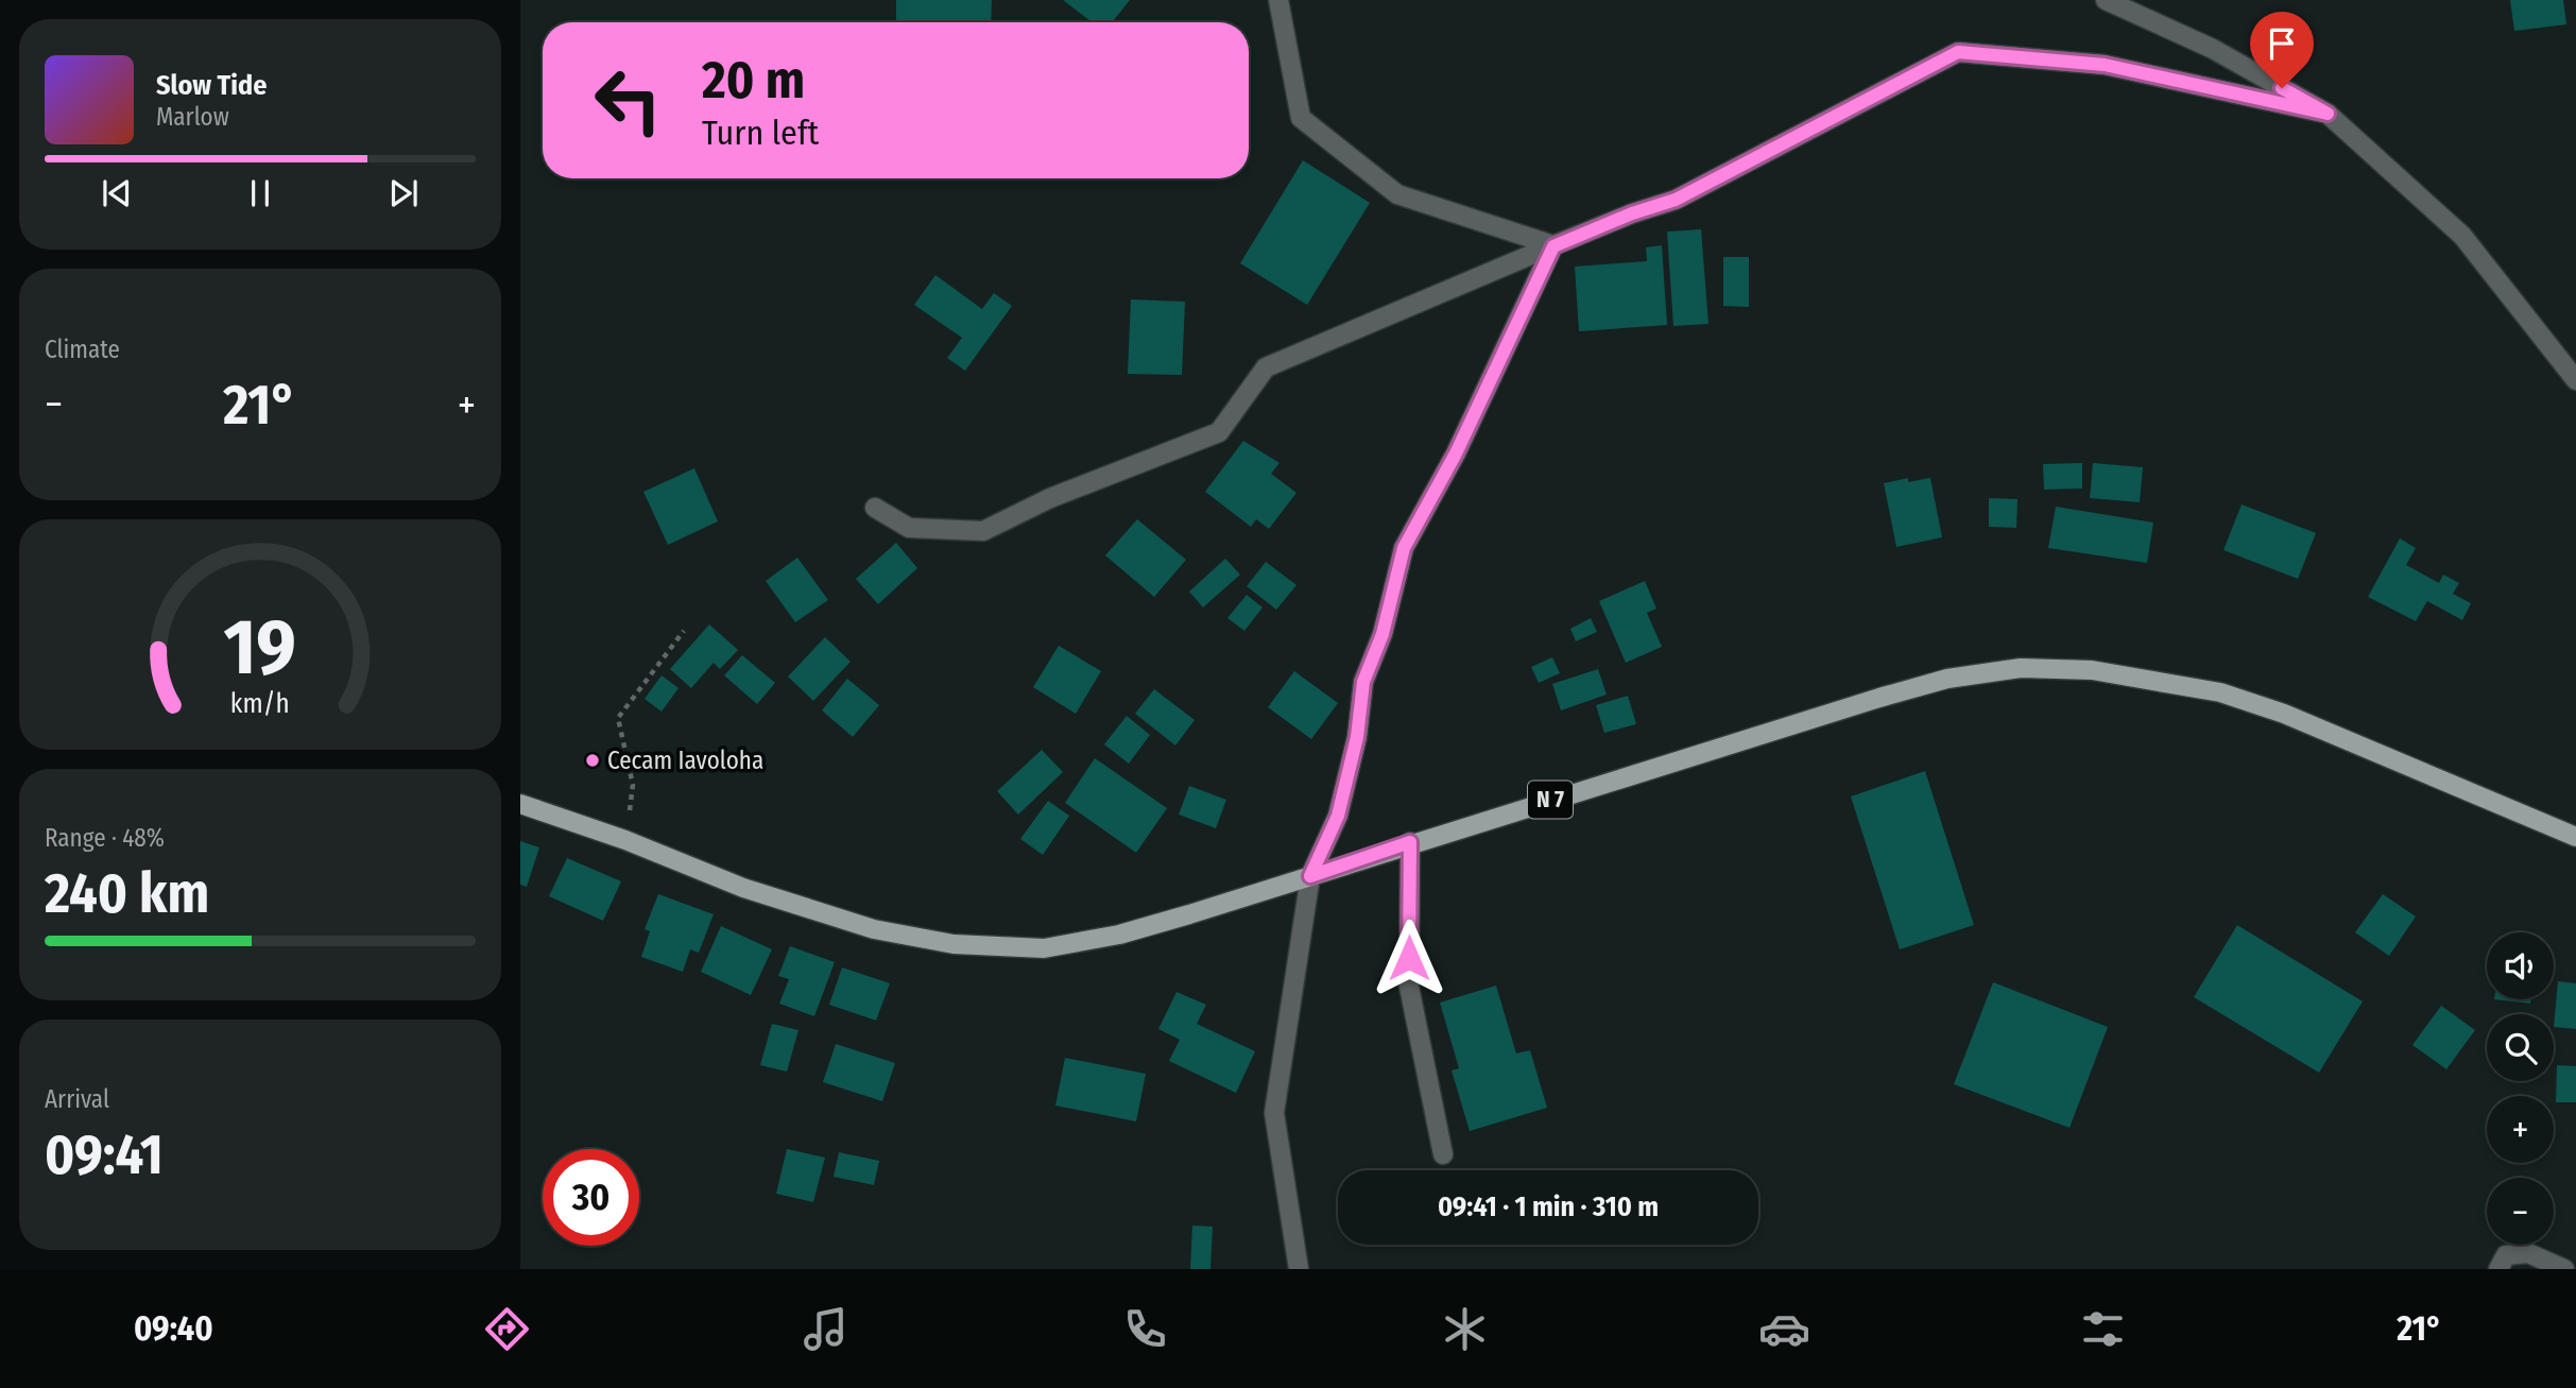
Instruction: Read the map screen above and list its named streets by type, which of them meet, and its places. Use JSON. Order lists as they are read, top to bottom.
{
  "streets": {
    "main road": ["N 7"]
  },
  "places": ["Cecam Iavoloha"],
  "page": {
    "turn": ["20 m", "Turn left"],
    "song": ["Slow Tide", "Marlow"],
    "tile": [
      "Climate",
      ["Range · 48%", "240 km"],
      ["Arrival", "09:41"]
    ],
    "heat": ["−", "21°", "+"],
    "map_buttons": ["+", "−"],
    "limit": "30",
    "trip": "09:41 · 1 min · 310 m",
    "tabs": ["09:40", "21°"],
    "gauge": ["19", "km/h"]
  }
}
